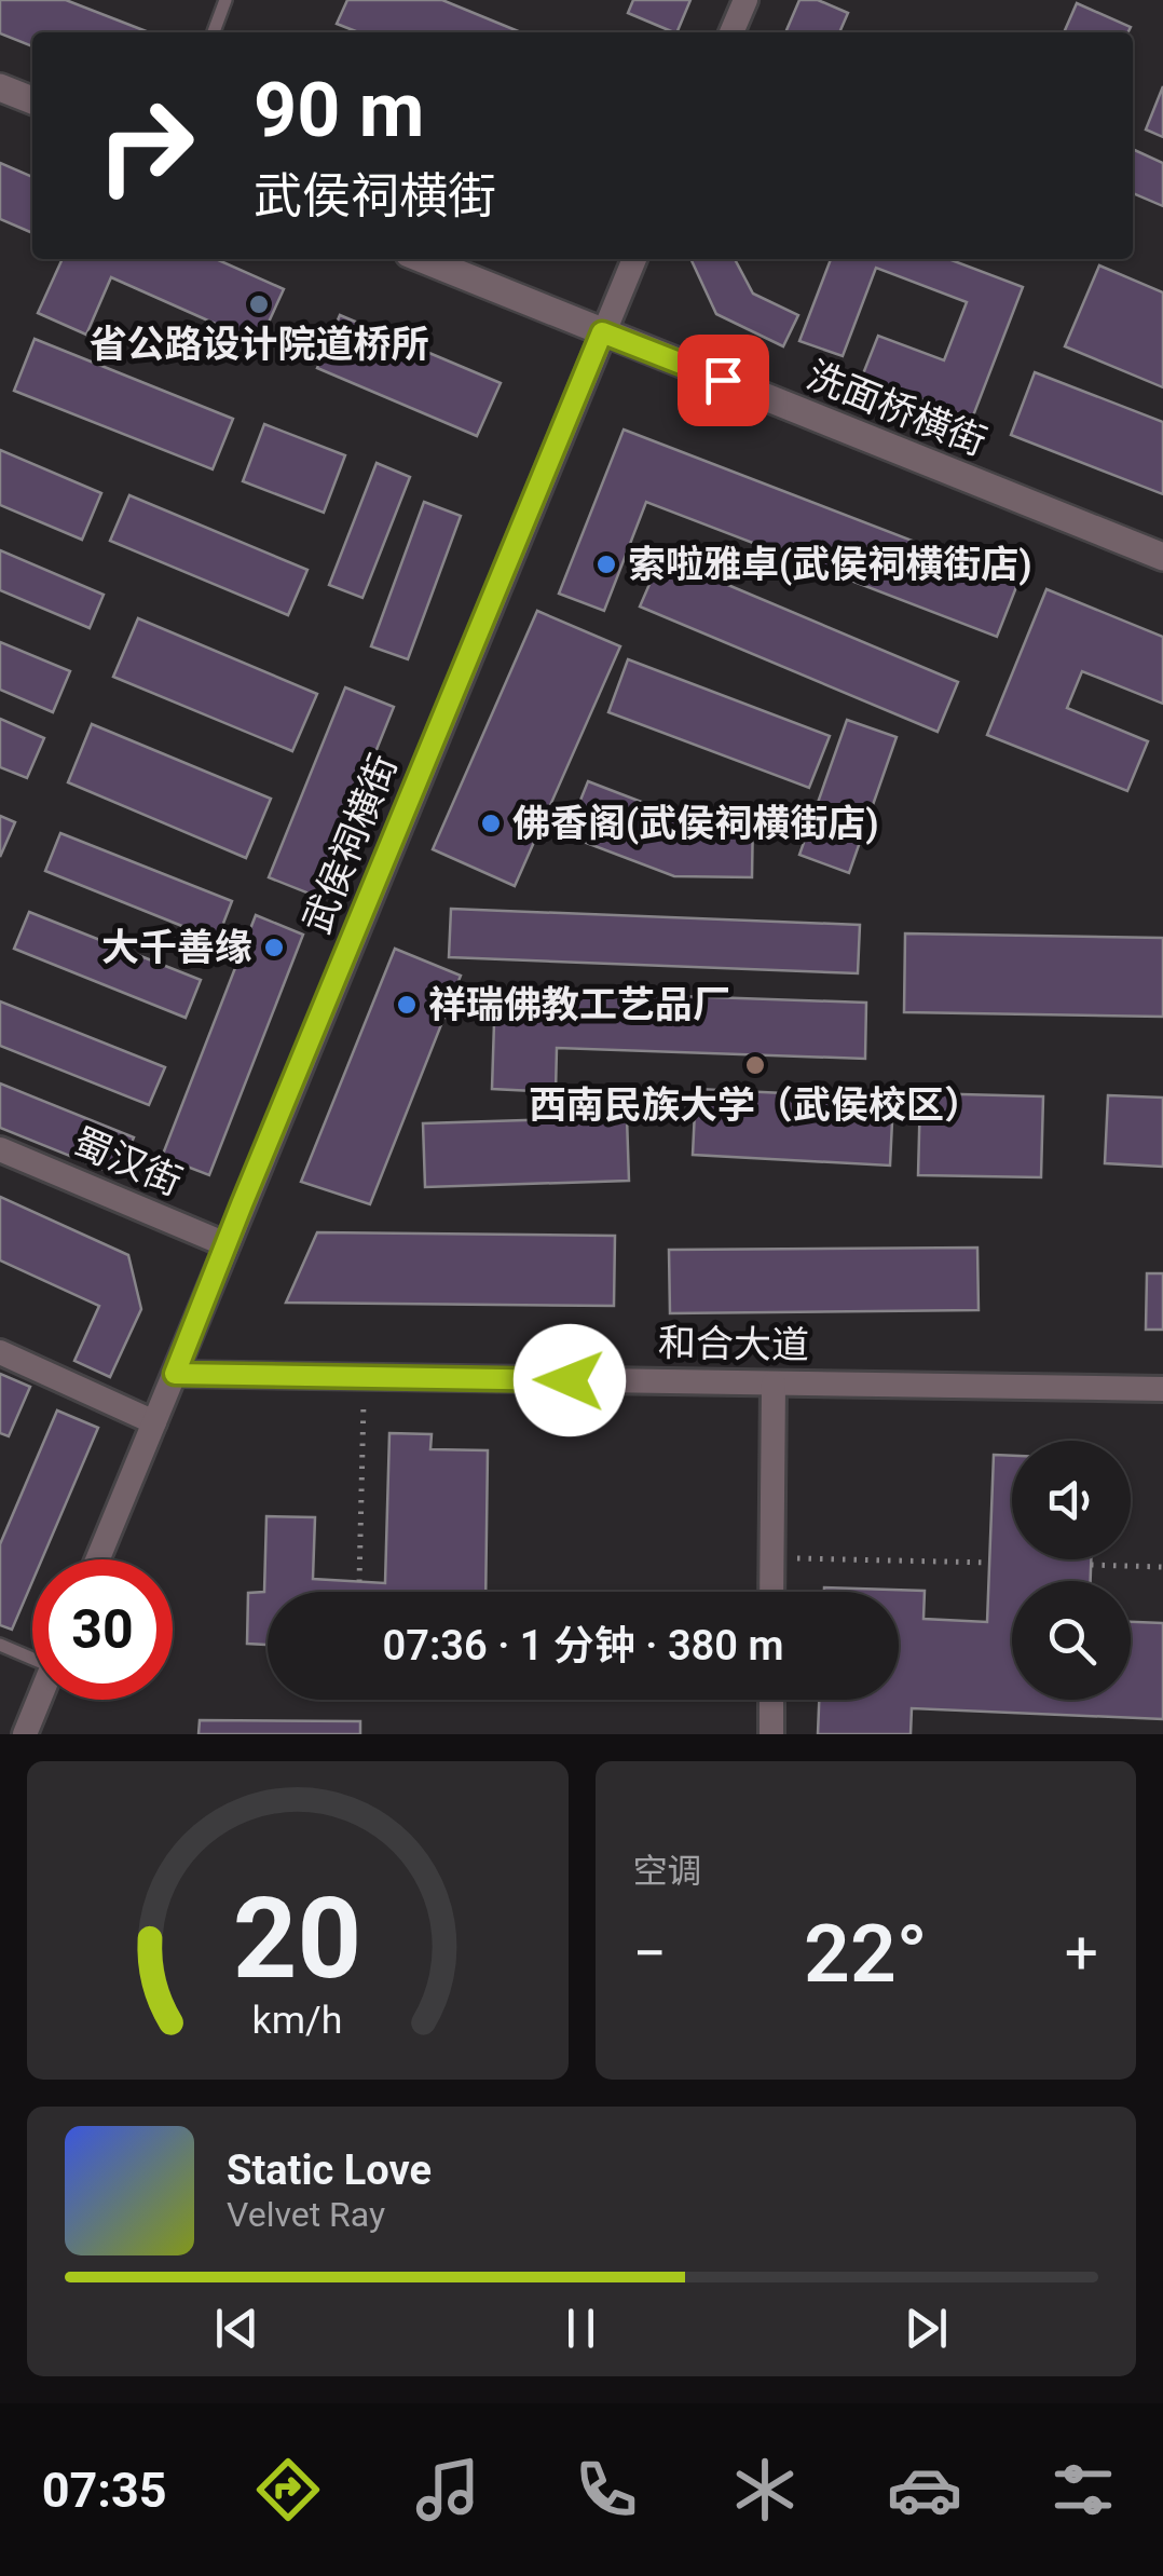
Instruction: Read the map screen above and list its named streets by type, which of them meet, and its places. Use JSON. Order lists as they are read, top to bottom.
{
  "streets": {
    "street": [
      "洗面桥横街",
      "武侯祠横街",
      "蜀汉街",
      "和合大道"
    ]
  },
  "crossings": [
    ["洗面桥横街", "武侯祠横街"],
    ["武侯祠横街", "蜀汉街"],
    ["武侯祠横街", "和合大道"]
  ],
  "places": [
    "省公路设计院道桥所",
    "索啦雅卓(武侯祠横街店)",
    "佛香阁(武侯祠横街店)",
    "大千善缘",
    "祥瑞佛教工艺品厂",
    "西南民族大学（武侯校区）"
  ],
  "page": {
    "turn": ["90 m", "武侯祠横街"],
    "limit": "30",
    "trip": "07:36 · 1 分钟 · 380 m",
    "tile": "空调",
    "heat": ["−", "22°", "+"],
    "song": ["Static Love", "Velvet Ray"],
    "tabs": "07:35",
    "gauge": ["20", "km/h"]
  }
}
